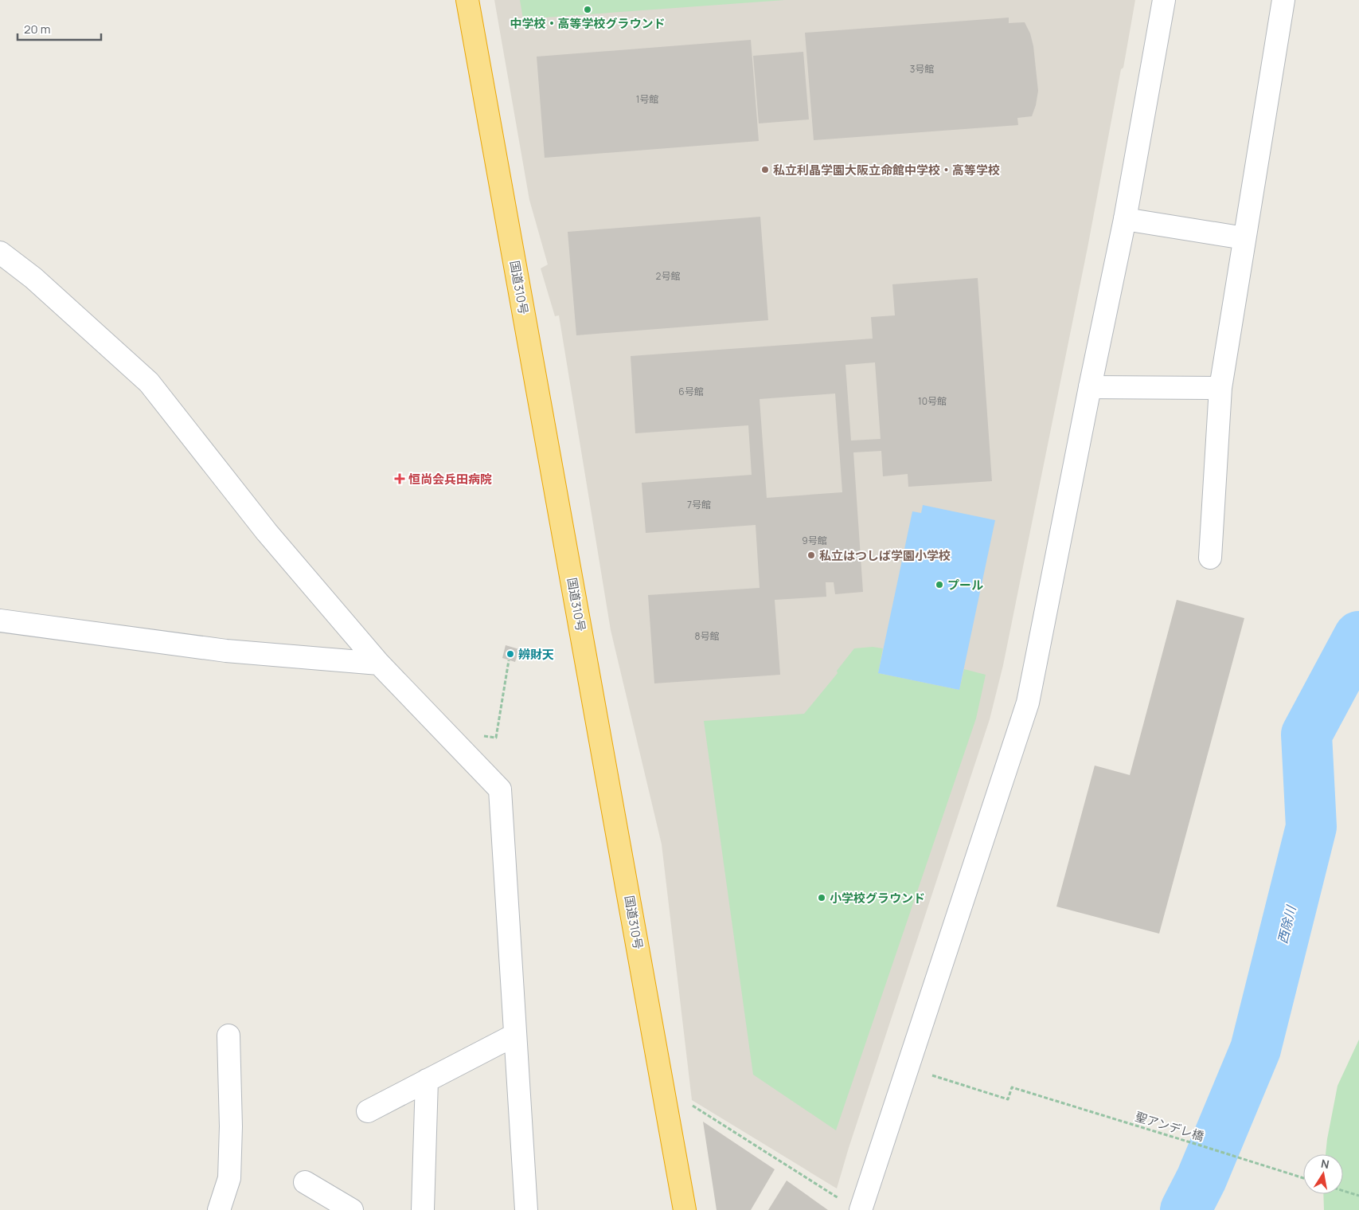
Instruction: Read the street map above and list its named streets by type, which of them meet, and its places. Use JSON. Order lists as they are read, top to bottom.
{
  "streets": {
    "highway": ["国道310号"],
    "path": ["聖アンデレ橋"]
  },
  "water": ["西除川"],
  "places": {
    "other": [
      "中学校・高等学校グラウンド",
      "私立利晶学園大阪立命館中学校・高等学校",
      "私立はつしば学園小学校",
      "プール",
      "辨財天",
      "小学校グラウンド"
    ],
    "health": ["恒尚会兵田病院"]
  },
  "house_numbers": [
    "3号館",
    "1号館",
    "2号館",
    "6号館",
    "10号館",
    "7号館",
    "9号館",
    "8号館"
  ],
  "scale_bar": "20 m",
  "north": "top"
}
